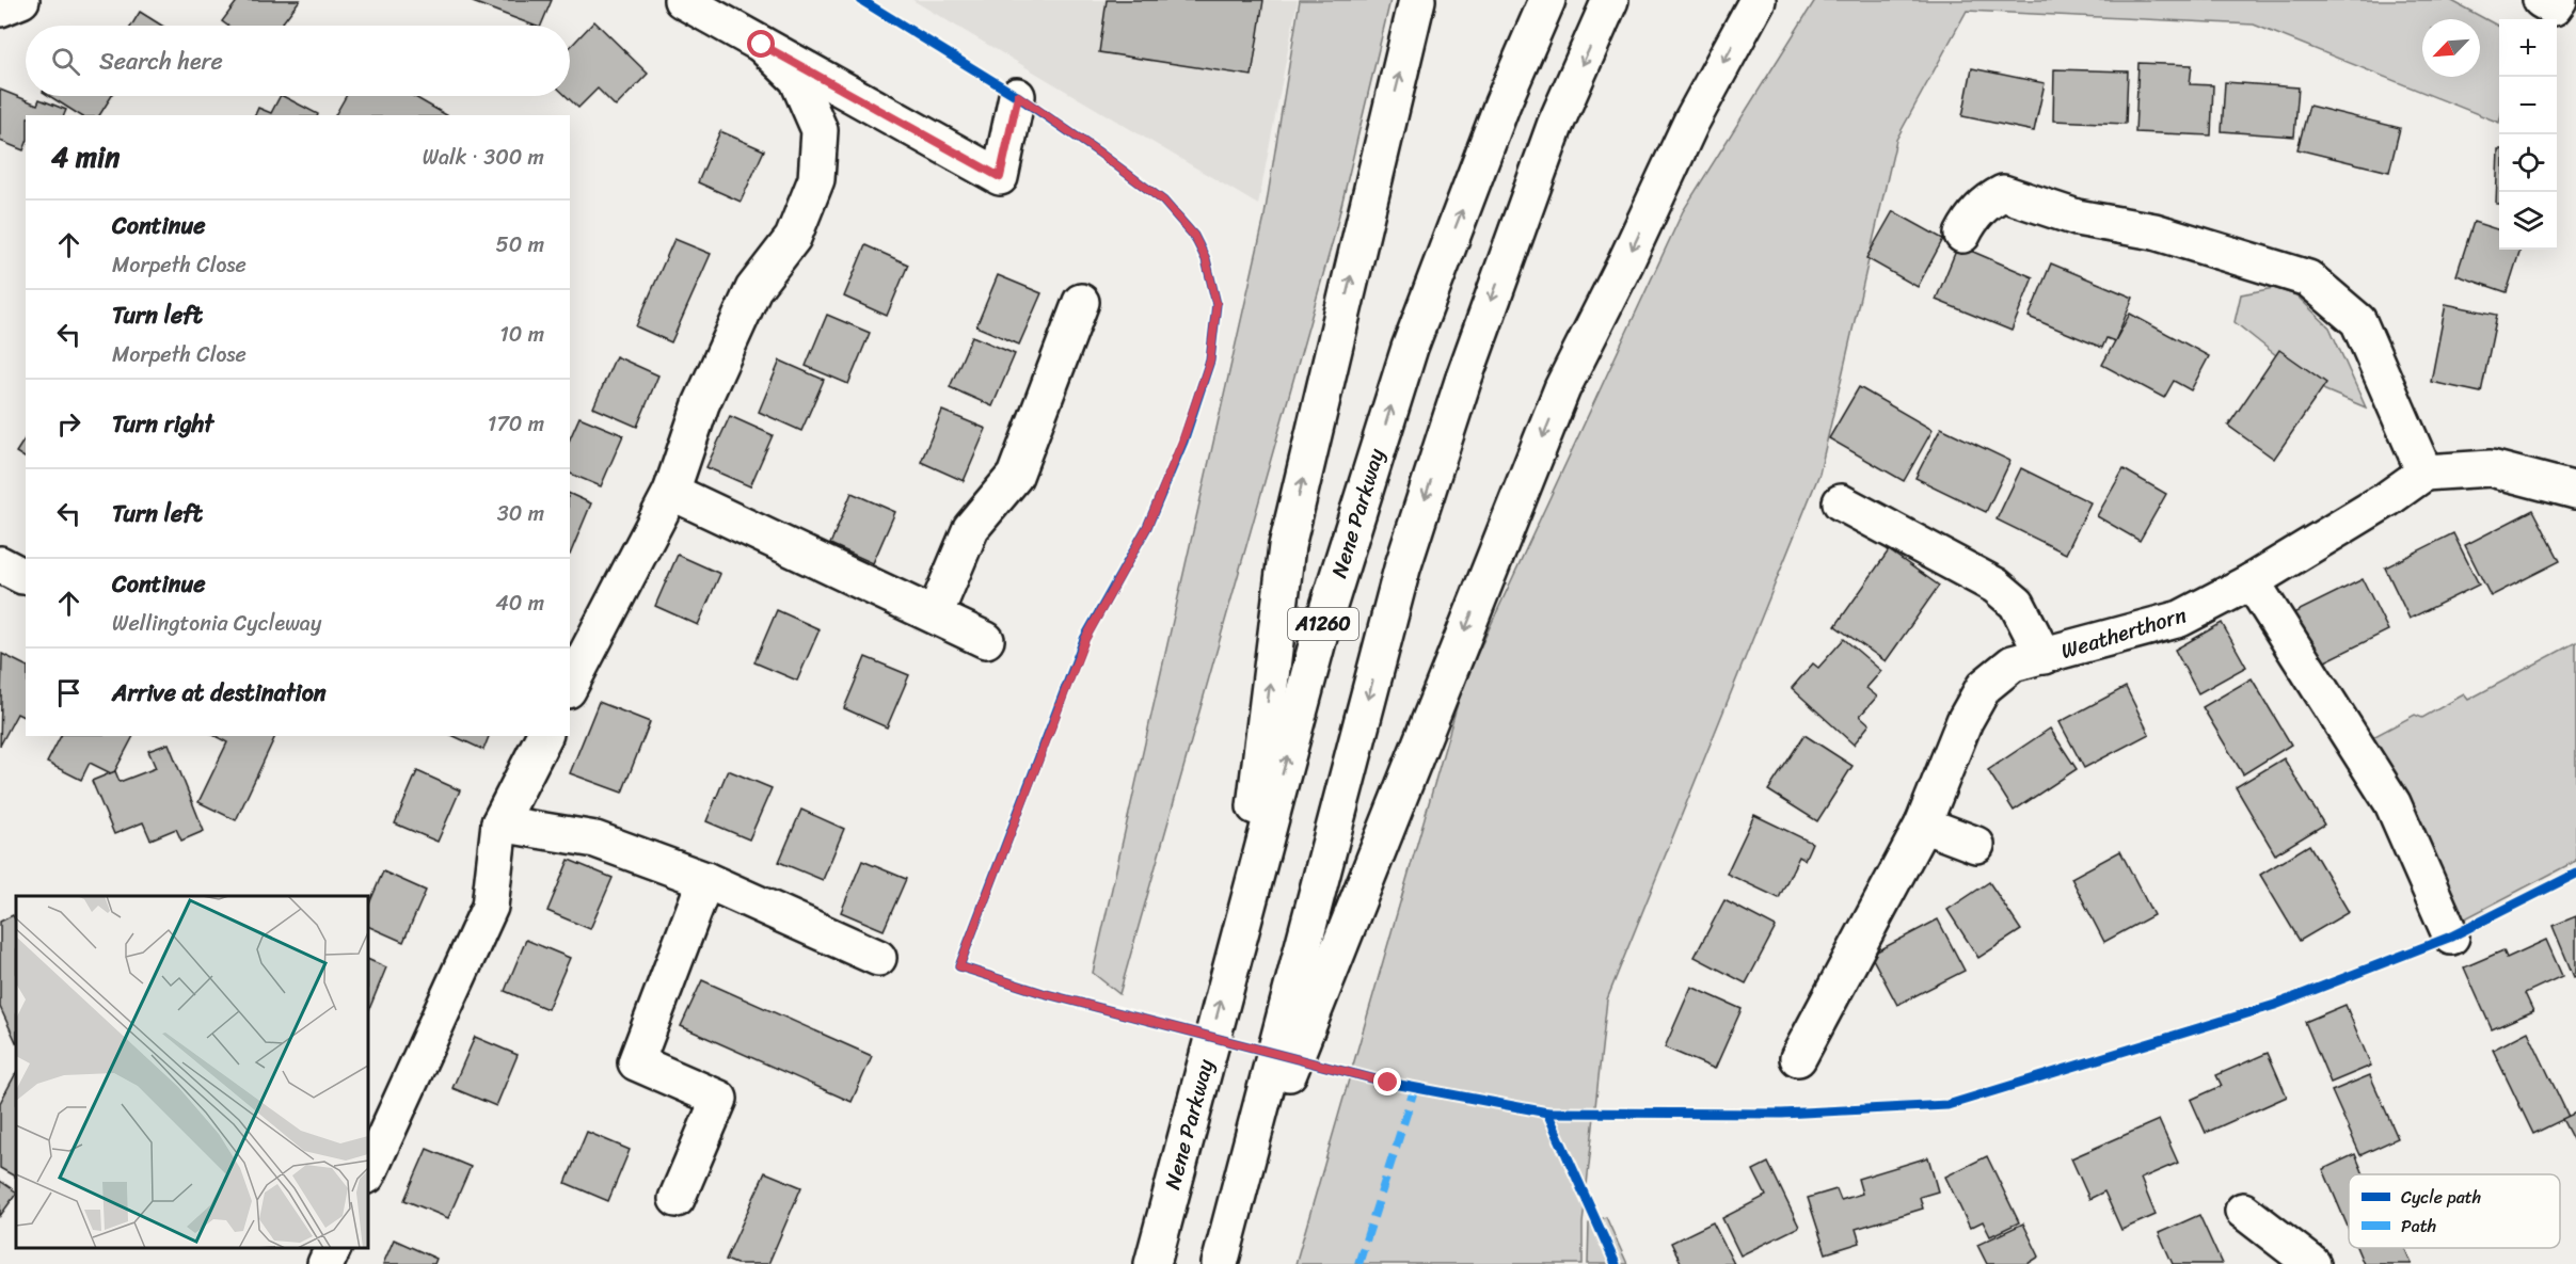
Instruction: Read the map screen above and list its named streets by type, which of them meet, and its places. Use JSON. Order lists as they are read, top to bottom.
{
  "streets": {
    "main road": ["Nene Parkway", "A1260", "Weatherthorn"]
  },
  "legend": ["Cycle path", "Path"],
  "north": "bottom left",
  "page": {
    "map_buttons": ["+", "−"],
    "search": "Search here",
    "heading": ["4 min", "Walk · 300 m"],
    "list": [
      ["Continue", "Morpeth Close", "50 m"],
      ["Turn left", "Morpeth Close", "10 m"],
      ["Turn right", "170 m"],
      ["Turn left", "30 m"],
      ["Continue", "Wellingtonia Cycleway", "40 m"],
      "Arrive at destination"
    ]
  }
}
